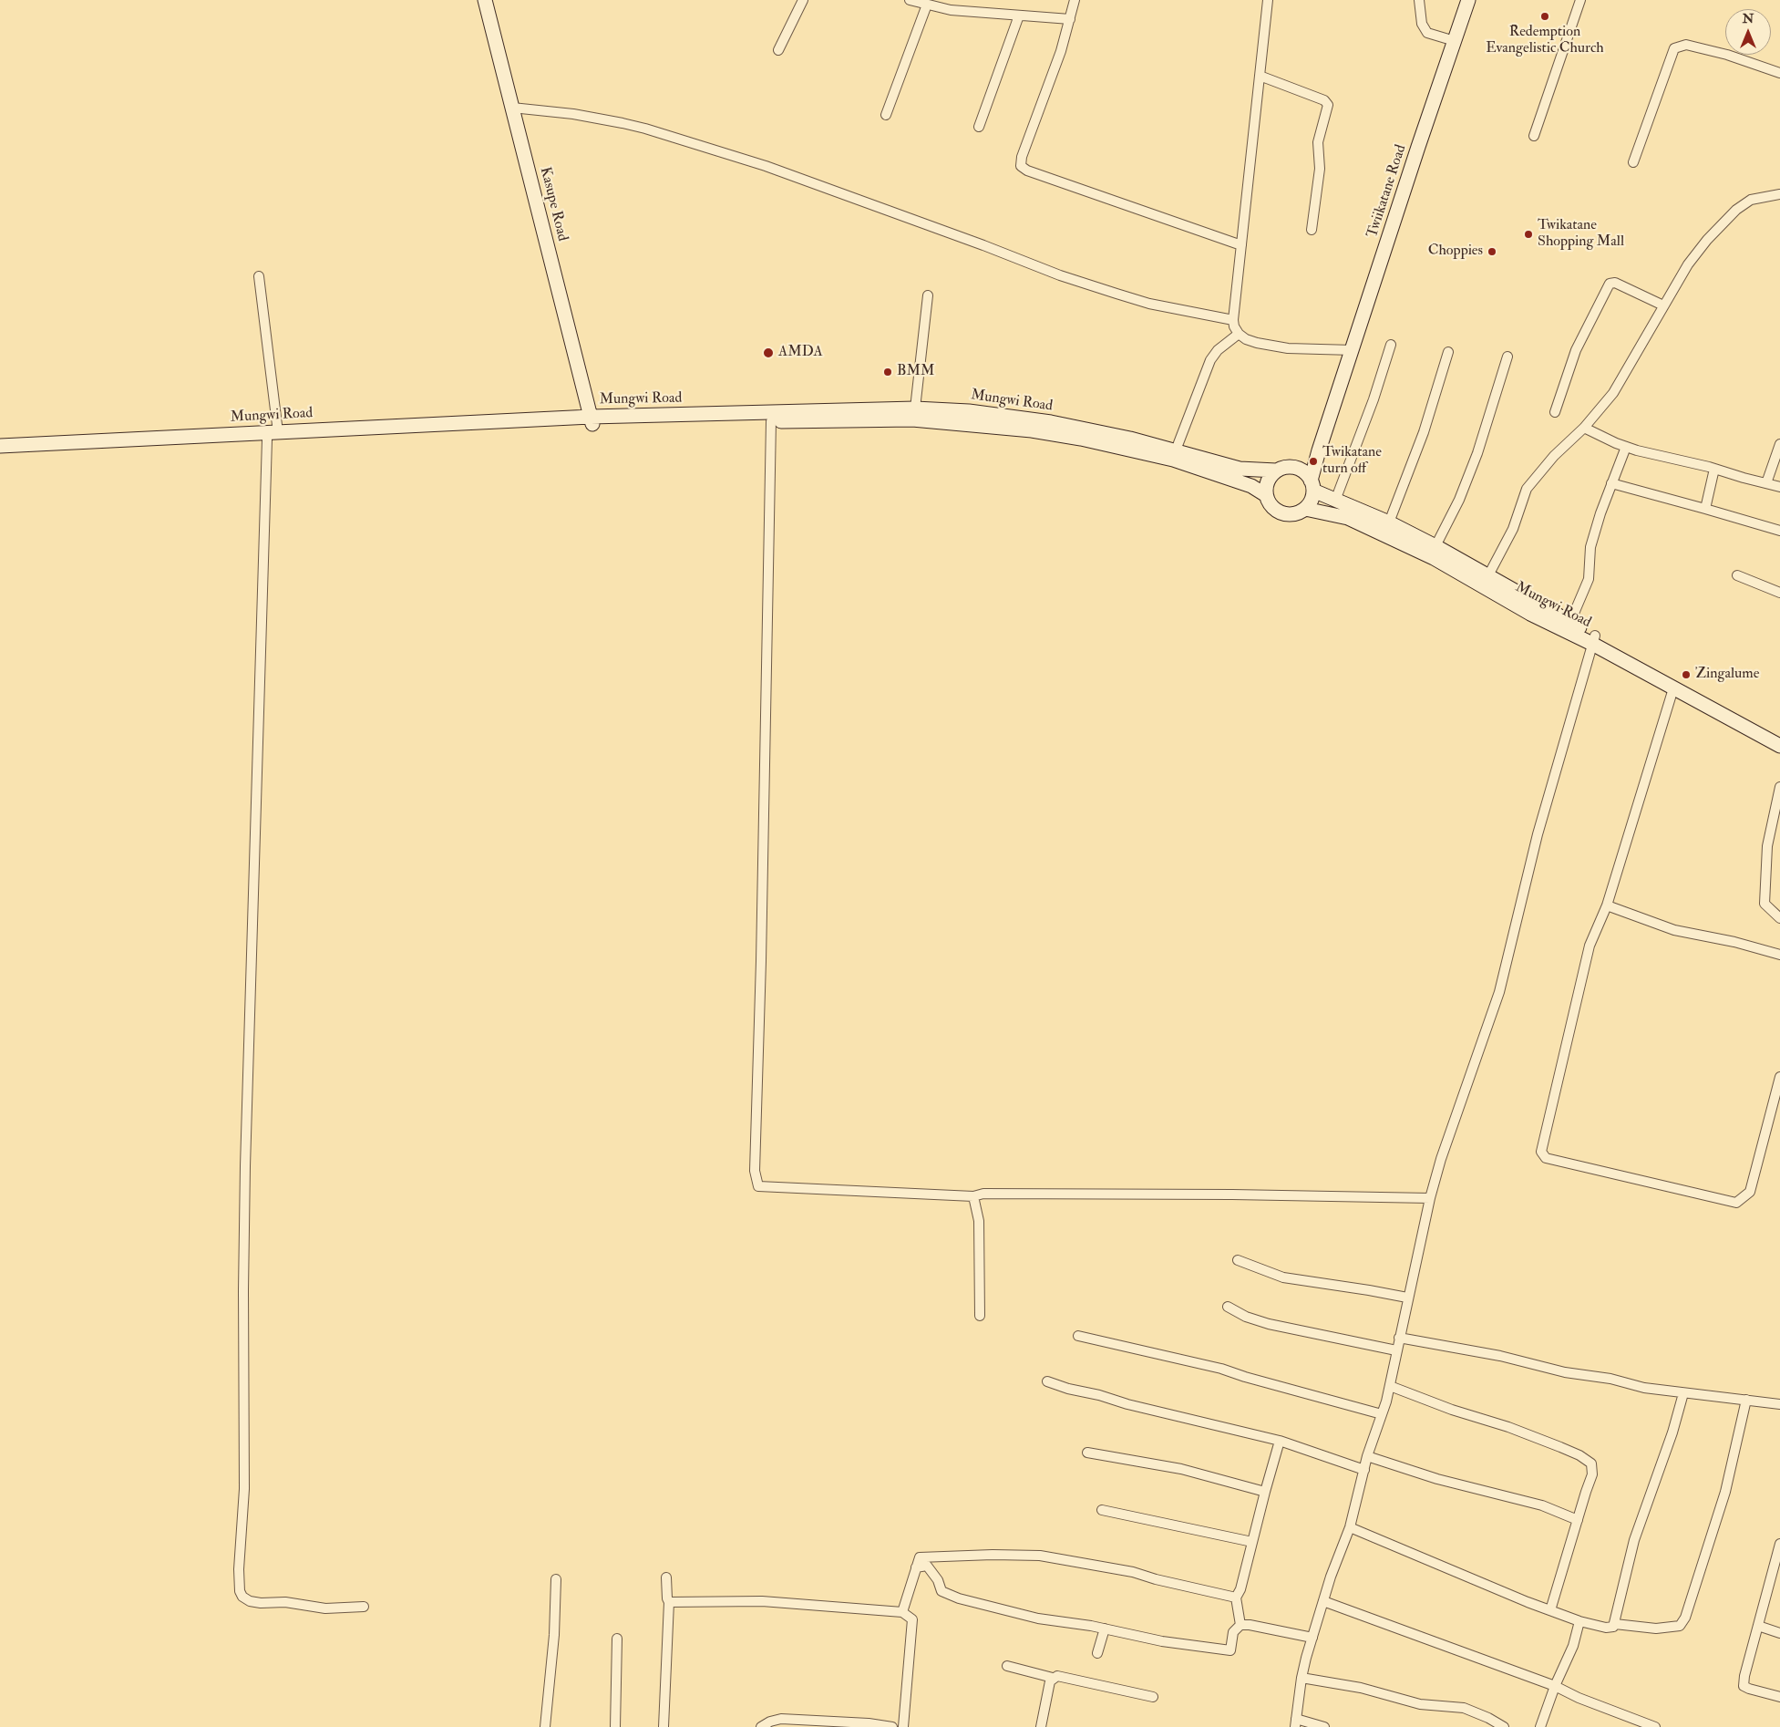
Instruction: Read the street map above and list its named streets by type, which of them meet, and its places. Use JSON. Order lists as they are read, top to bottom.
{
  "streets": {
    "main road": ["Twiikatane Road", "Kasupe Road", "Mungwi Road"]
  },
  "crossings": [
    ["Twiikatane Road", "Mungwi Road"],
    ["Kasupe Road", "Mungwi Road"]
  ],
  "places": [
    "Redemption Evangelistic Church",
    "Twikatane Shopping Mall",
    "Choppies",
    "AMDA",
    "BMM",
    "Twikatane turn off",
    "Zingalume"
  ],
  "north": "top"
}
